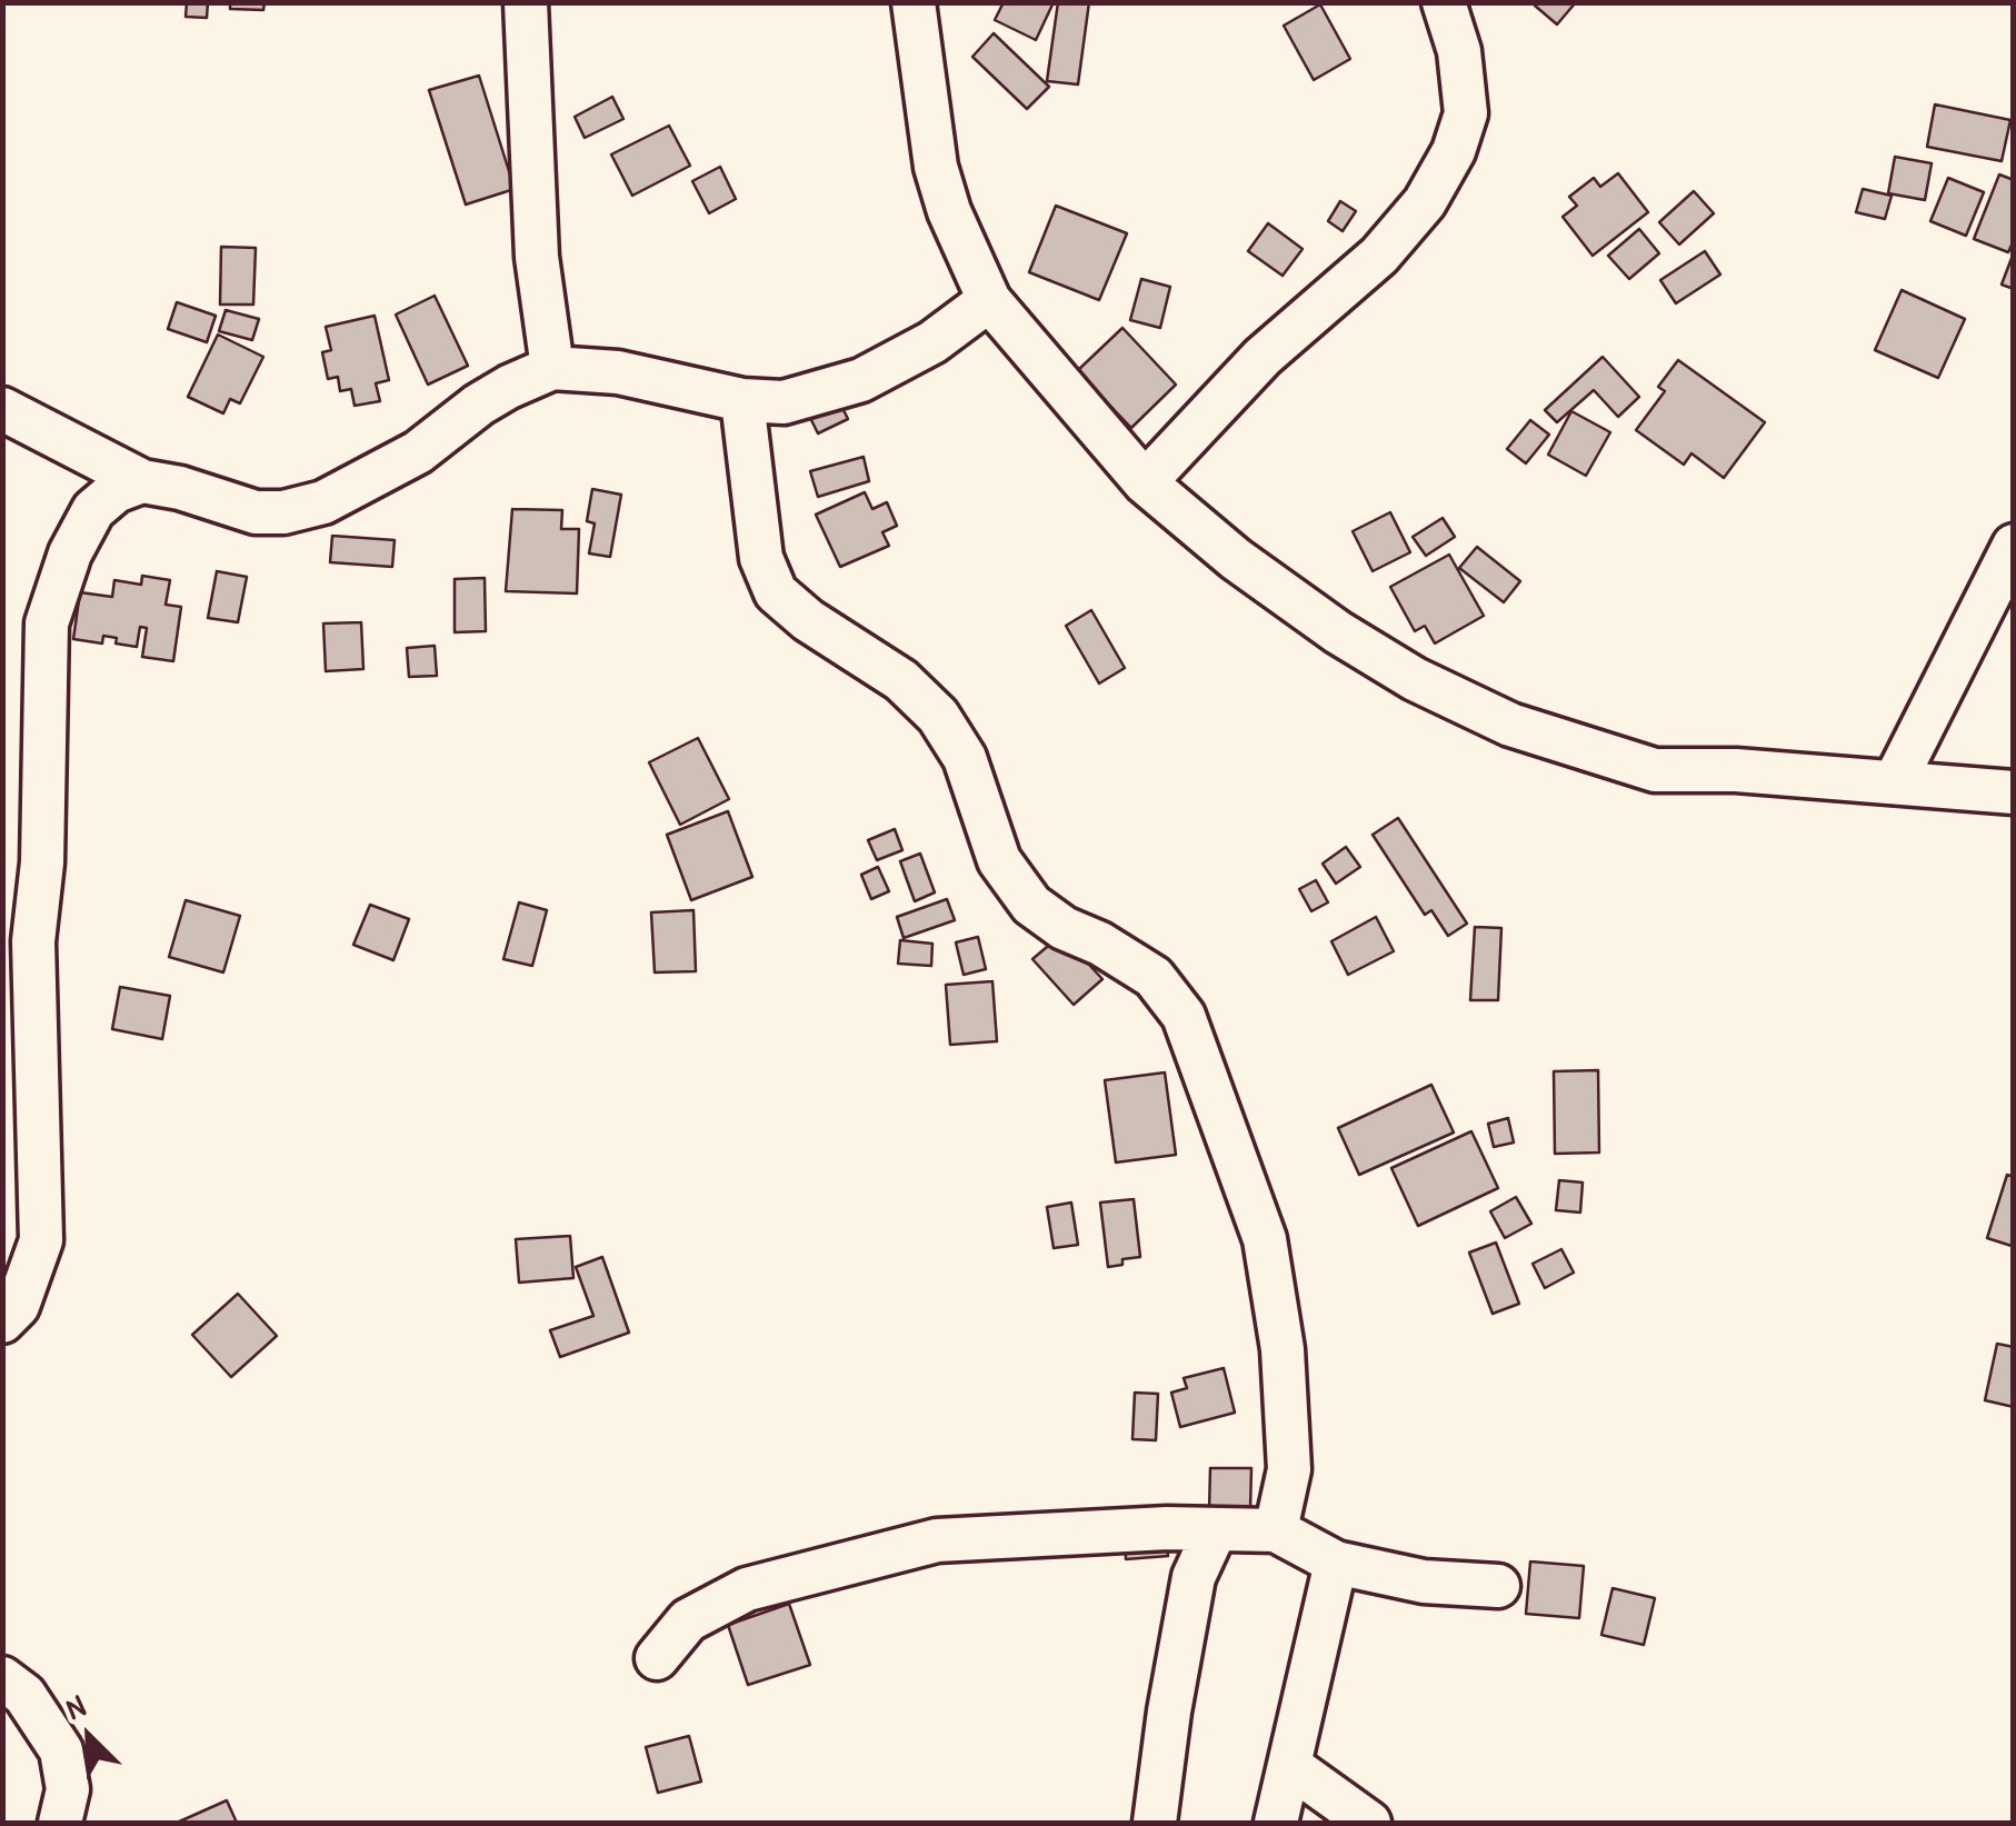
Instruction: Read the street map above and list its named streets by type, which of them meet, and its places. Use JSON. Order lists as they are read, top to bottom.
{
  "north": "top left"
}
